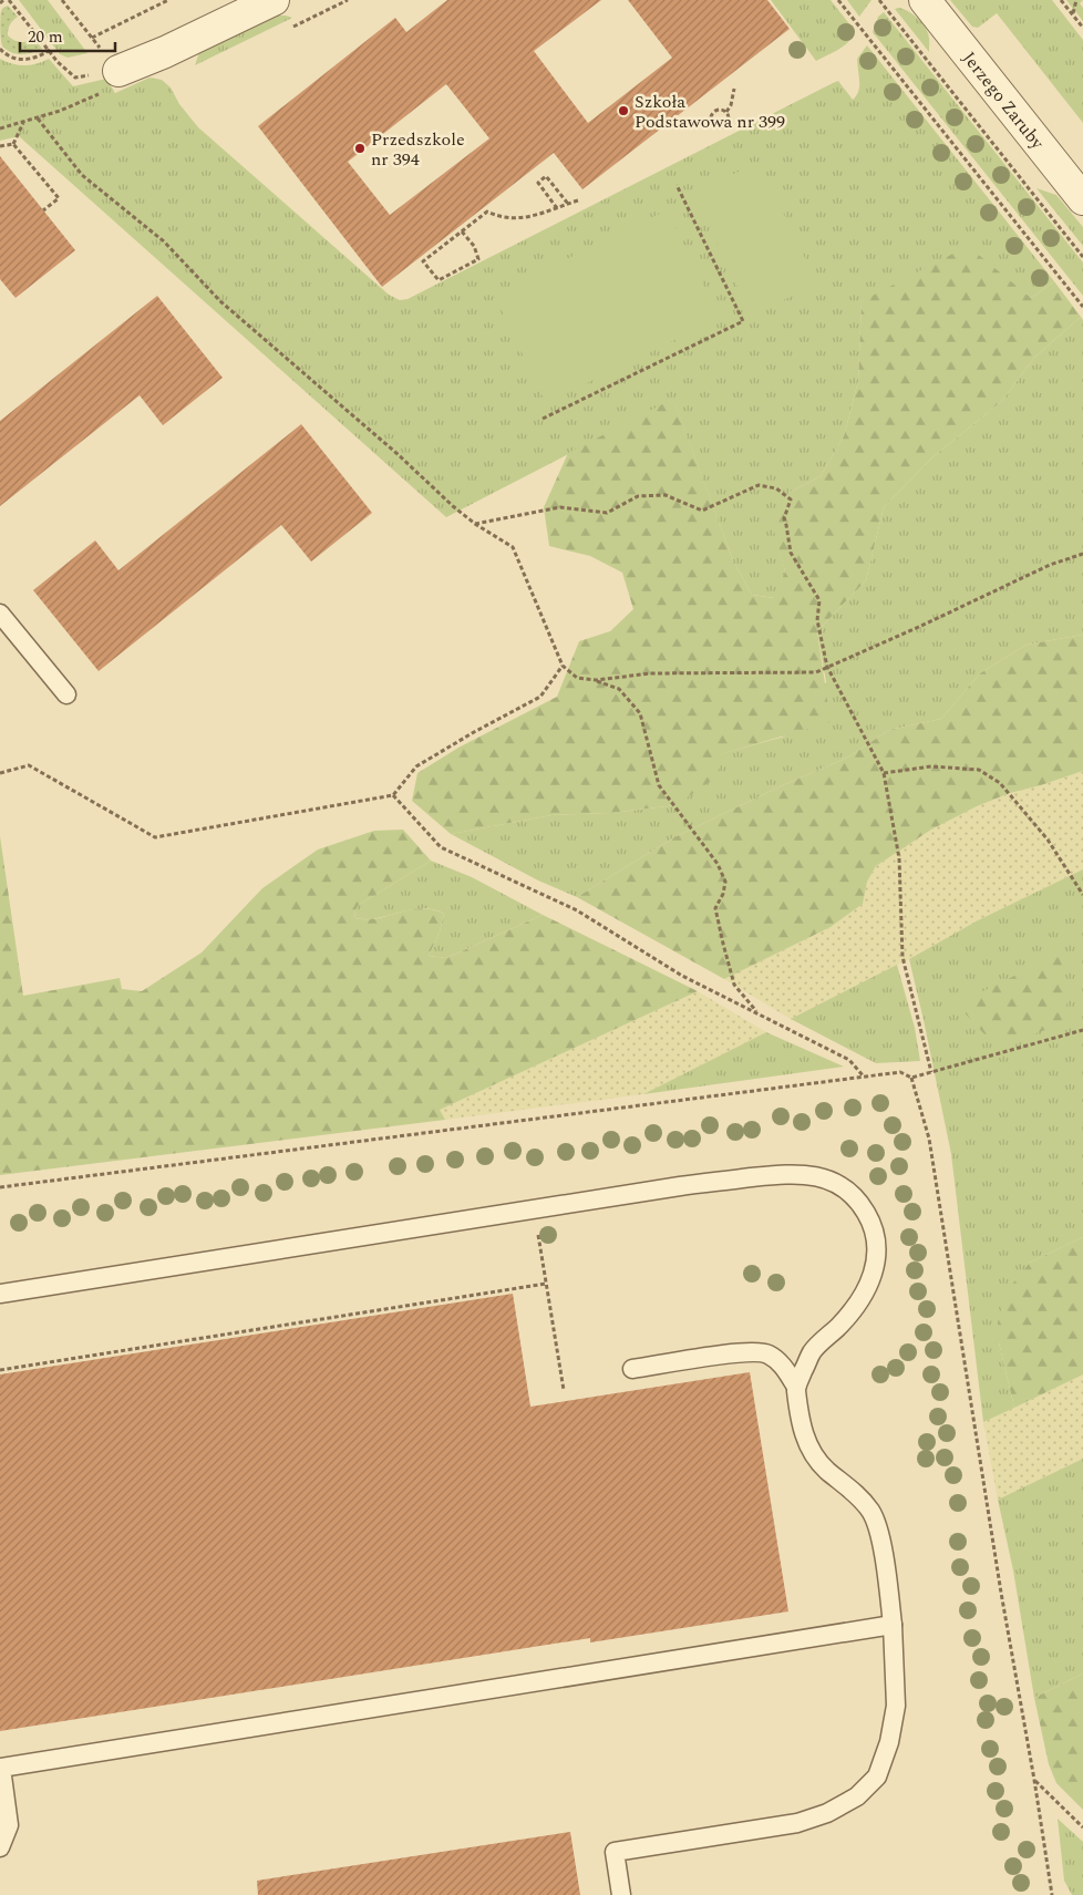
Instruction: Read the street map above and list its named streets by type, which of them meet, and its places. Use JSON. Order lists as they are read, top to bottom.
{
  "streets": {
    "street": ["Jerzego Zaruby"]
  },
  "places": ["Szkoła Podstawowa nr 399", "Przedszkole nr 394"],
  "scale_bar": "20 m"
}
